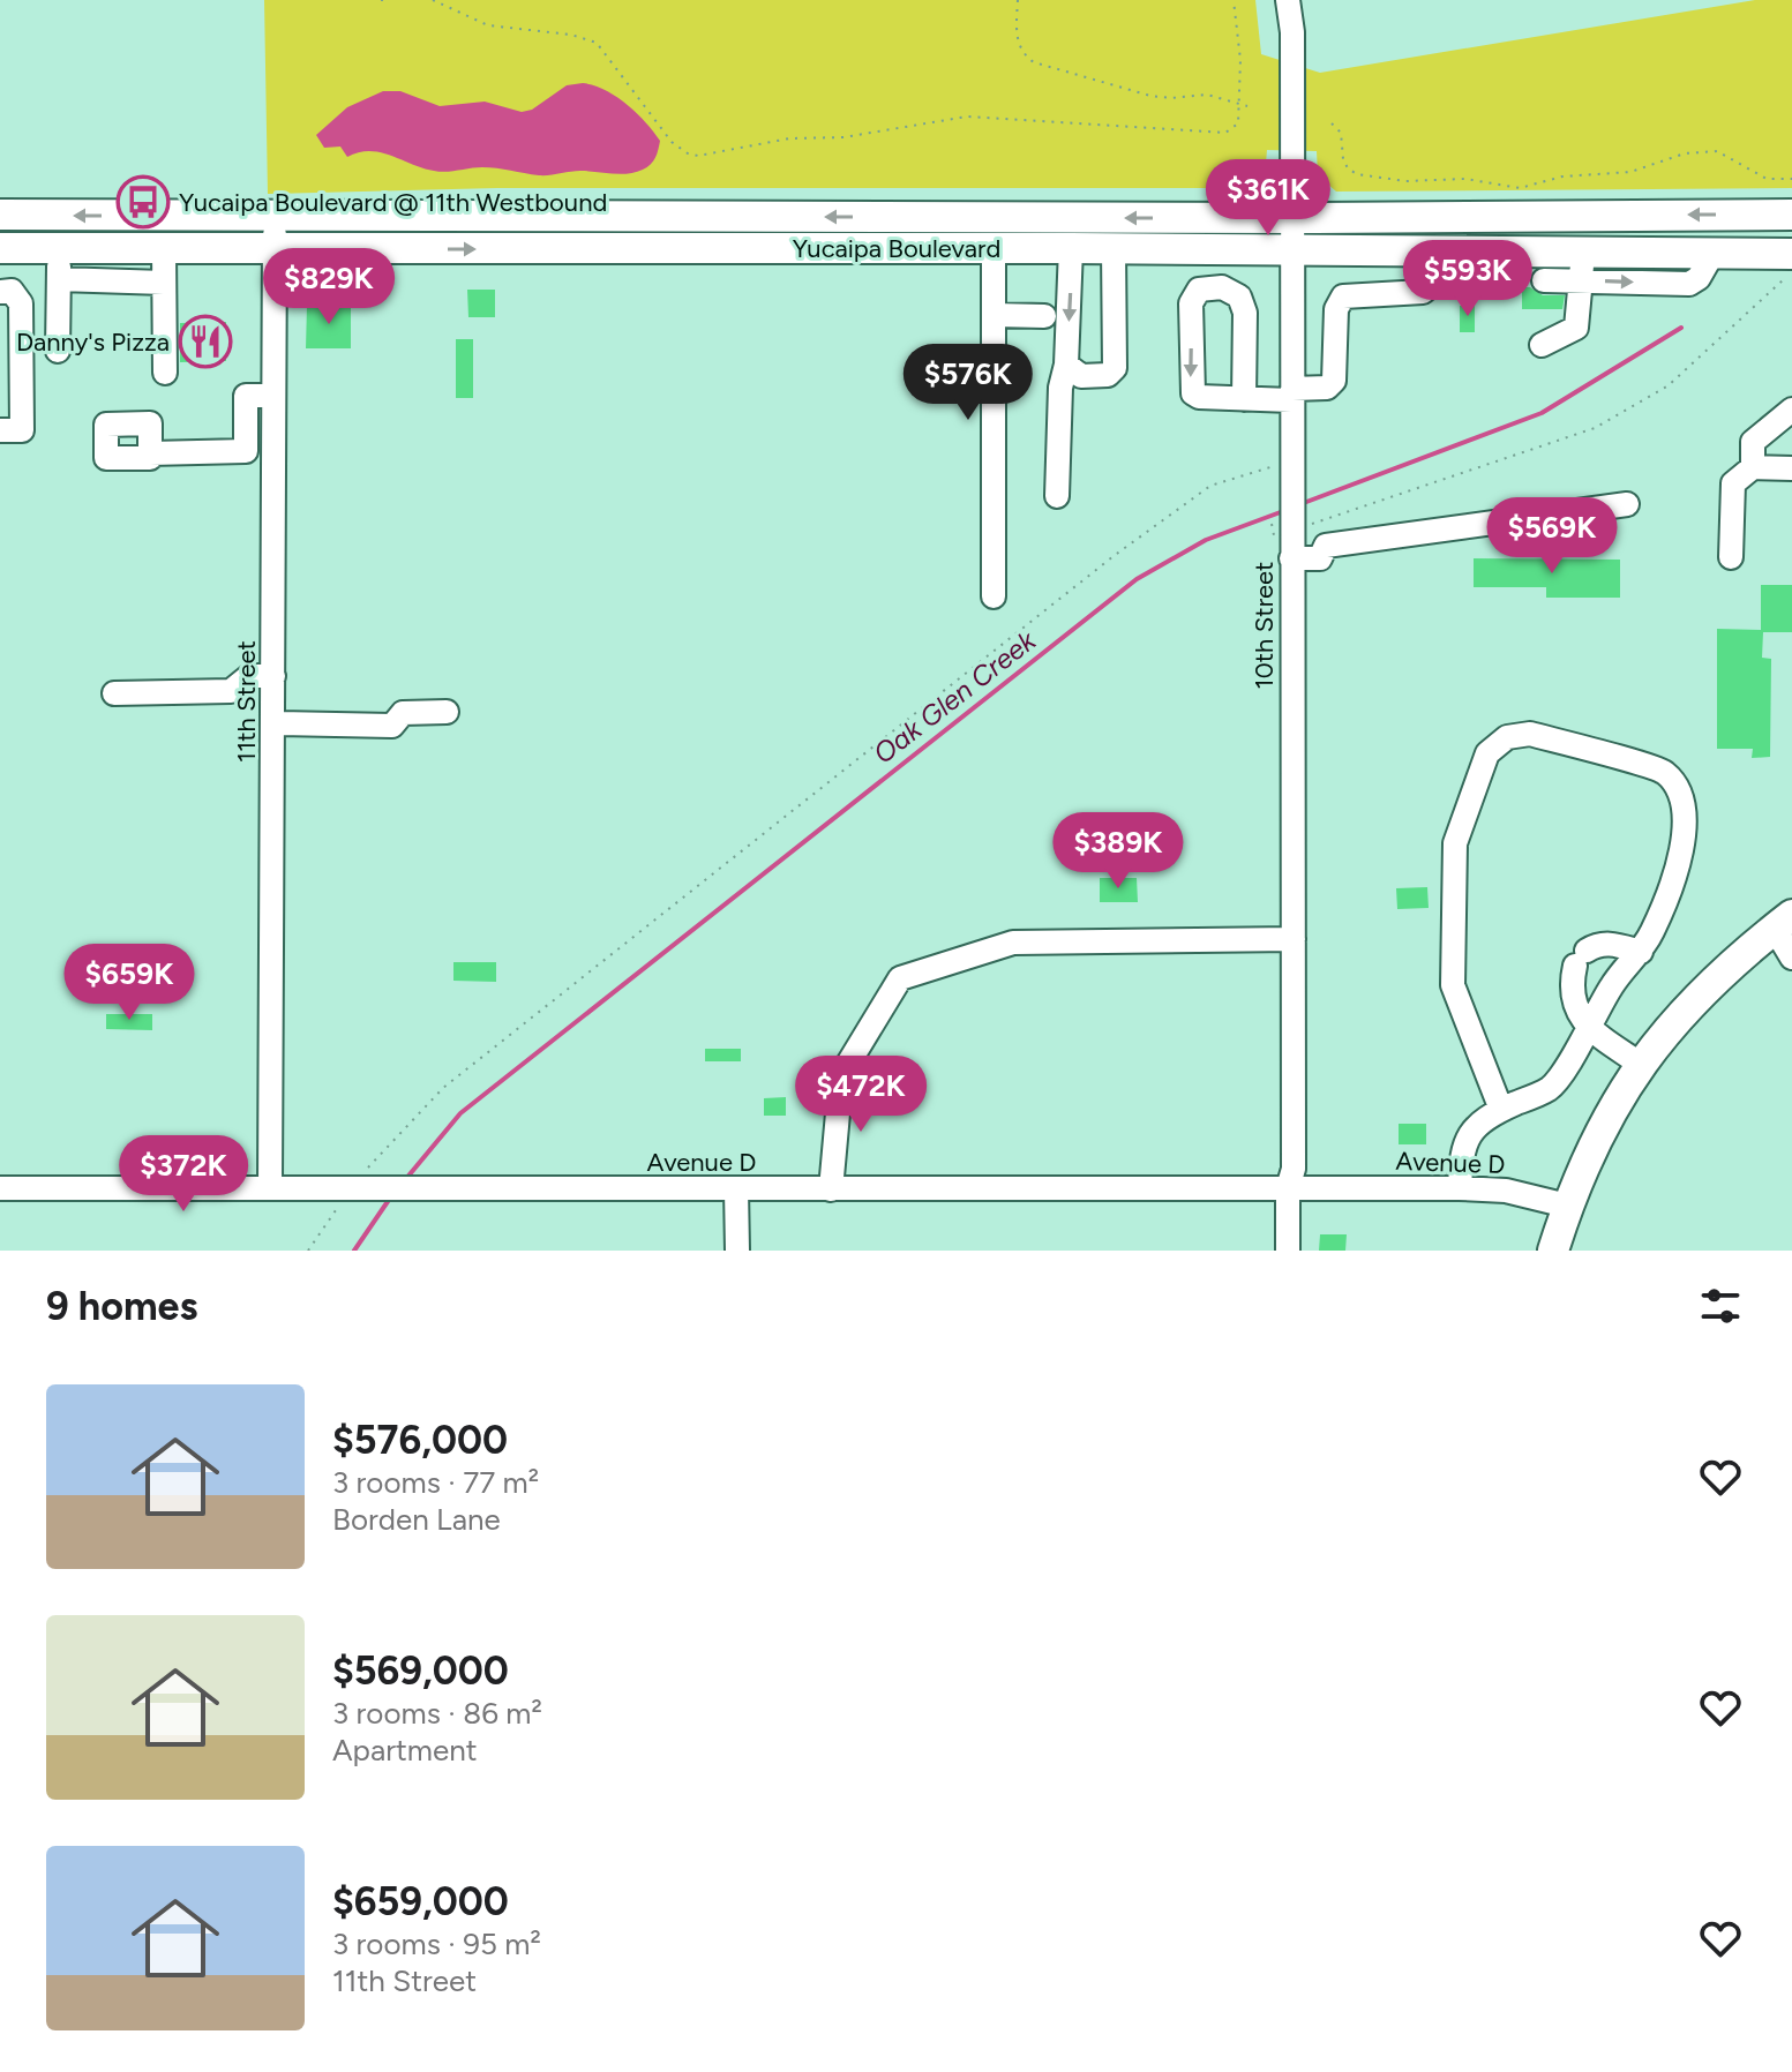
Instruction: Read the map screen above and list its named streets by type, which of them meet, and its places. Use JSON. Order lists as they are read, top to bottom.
{
  "streets": {
    "main road": ["Yucaipa Boulevard"],
    "street": ["10th Street", "11th Street", "Avenue D"]
  },
  "crossings": [
    ["Yucaipa Boulevard", "10th Street"],
    ["Yucaipa Boulevard", "11th Street"],
    ["10th Street", "Avenue D"],
    ["11th Street", "Avenue D"]
  ],
  "water": ["Oak Glen Creek"],
  "places": {
    "bus stop": ["Yucaipa Boulevard @ 11th Westbound"],
    "restaurant": ["Danny's Pizza"]
  },
  "page": {
    "price": [
      "$361K",
      "$593K",
      "$829K",
      "$576K",
      "$569K",
      "$389K",
      "$659K",
      "$472K",
      "$372K"
    ],
    "heading": "9 homes",
    "list": [
      {
        "name": "$576,000",
        "note": "3 rooms · 77 m² · Borden Lane"
      },
      {
        "name": "$569,000",
        "note": "3 rooms · 86 m² · Apartment"
      },
      {
        "name": "$659,000",
        "note": "3 rooms · 95 m² · 11th Street"
      }
    ]
  }
}
